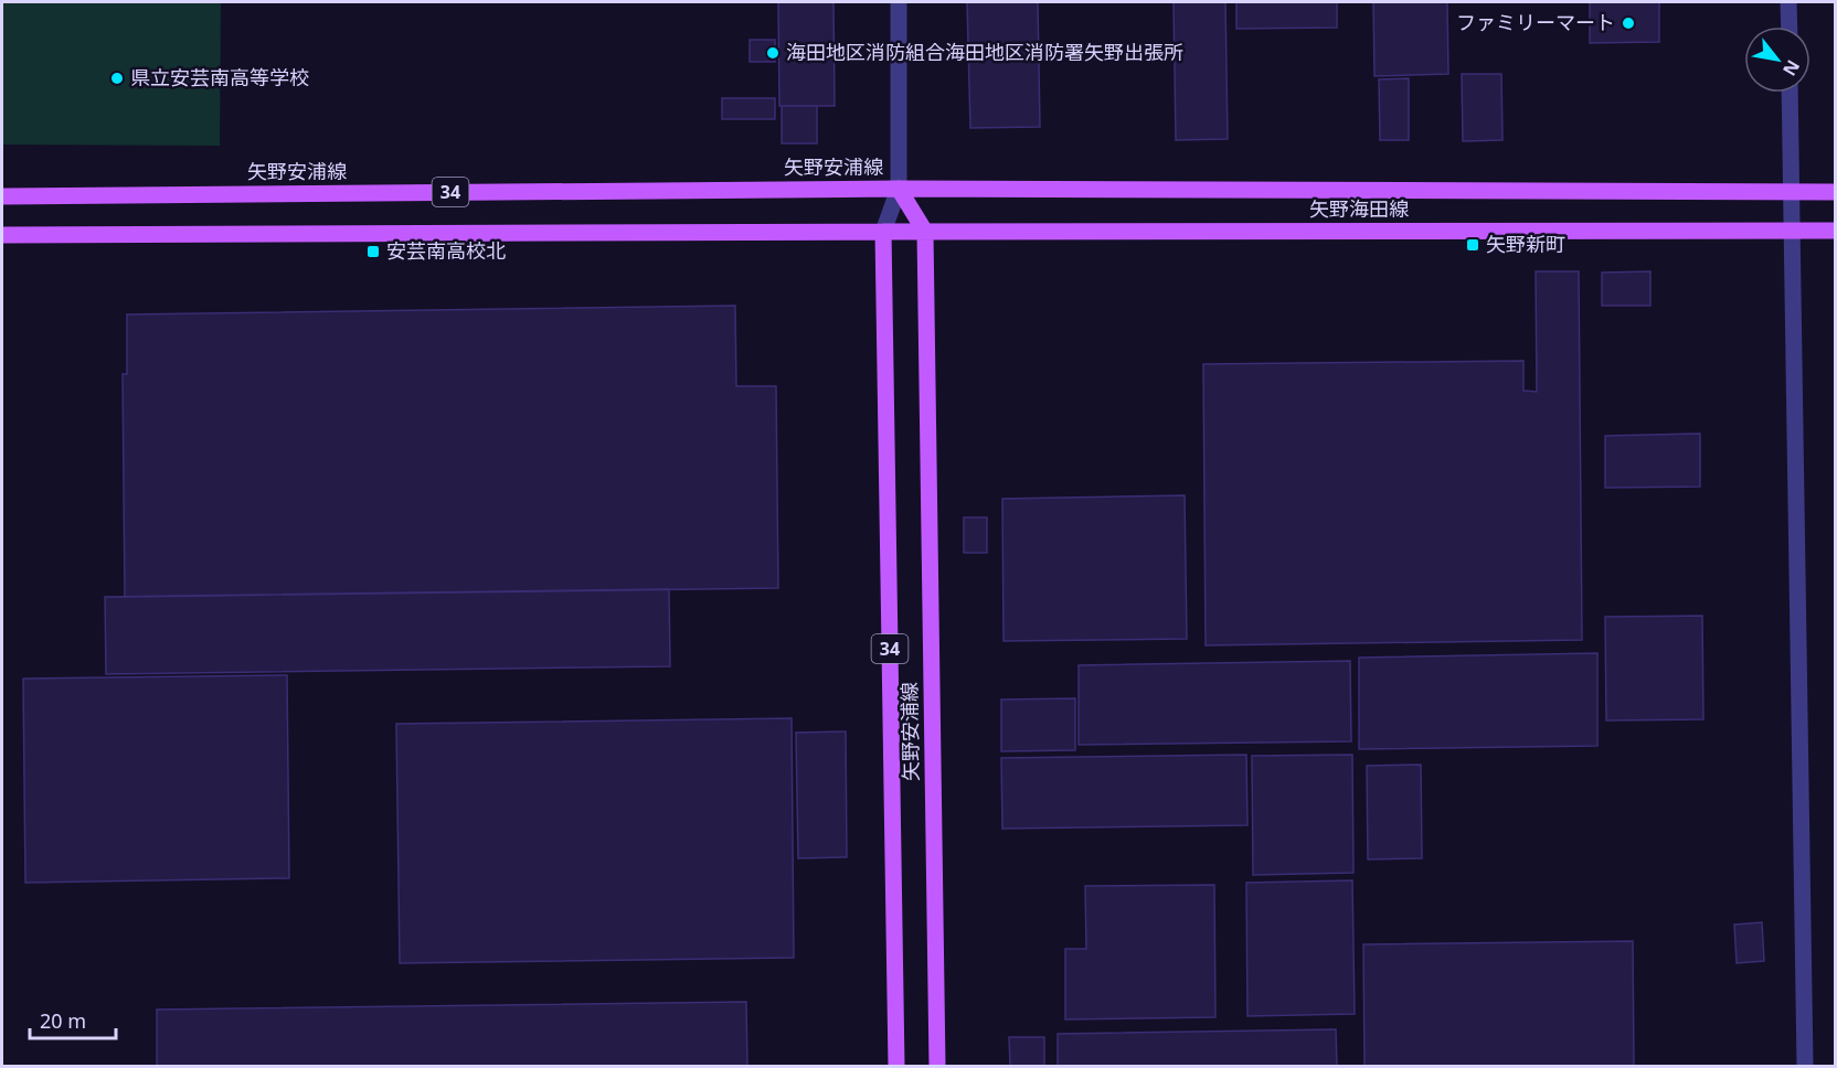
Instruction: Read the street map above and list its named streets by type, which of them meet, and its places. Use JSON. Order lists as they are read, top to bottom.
{
  "streets": {
    "main road": ["矢野安浦線", "34", "矢野海田線"]
  },
  "crossings": [
    ["矢野安浦線", "34"],
    ["矢野安浦線", "矢野海田線"],
    ["34", "矢野海田線"]
  ],
  "places": {
    "other": ["ファミリーマート", "海田地区消防組合海田地区消防署矢野出張所", "県立安芸南高等学校"],
    "transit": ["矢野新町", "安芸南高校北"]
  },
  "scale_bar": "20 m",
  "north": "bottom right"
}
